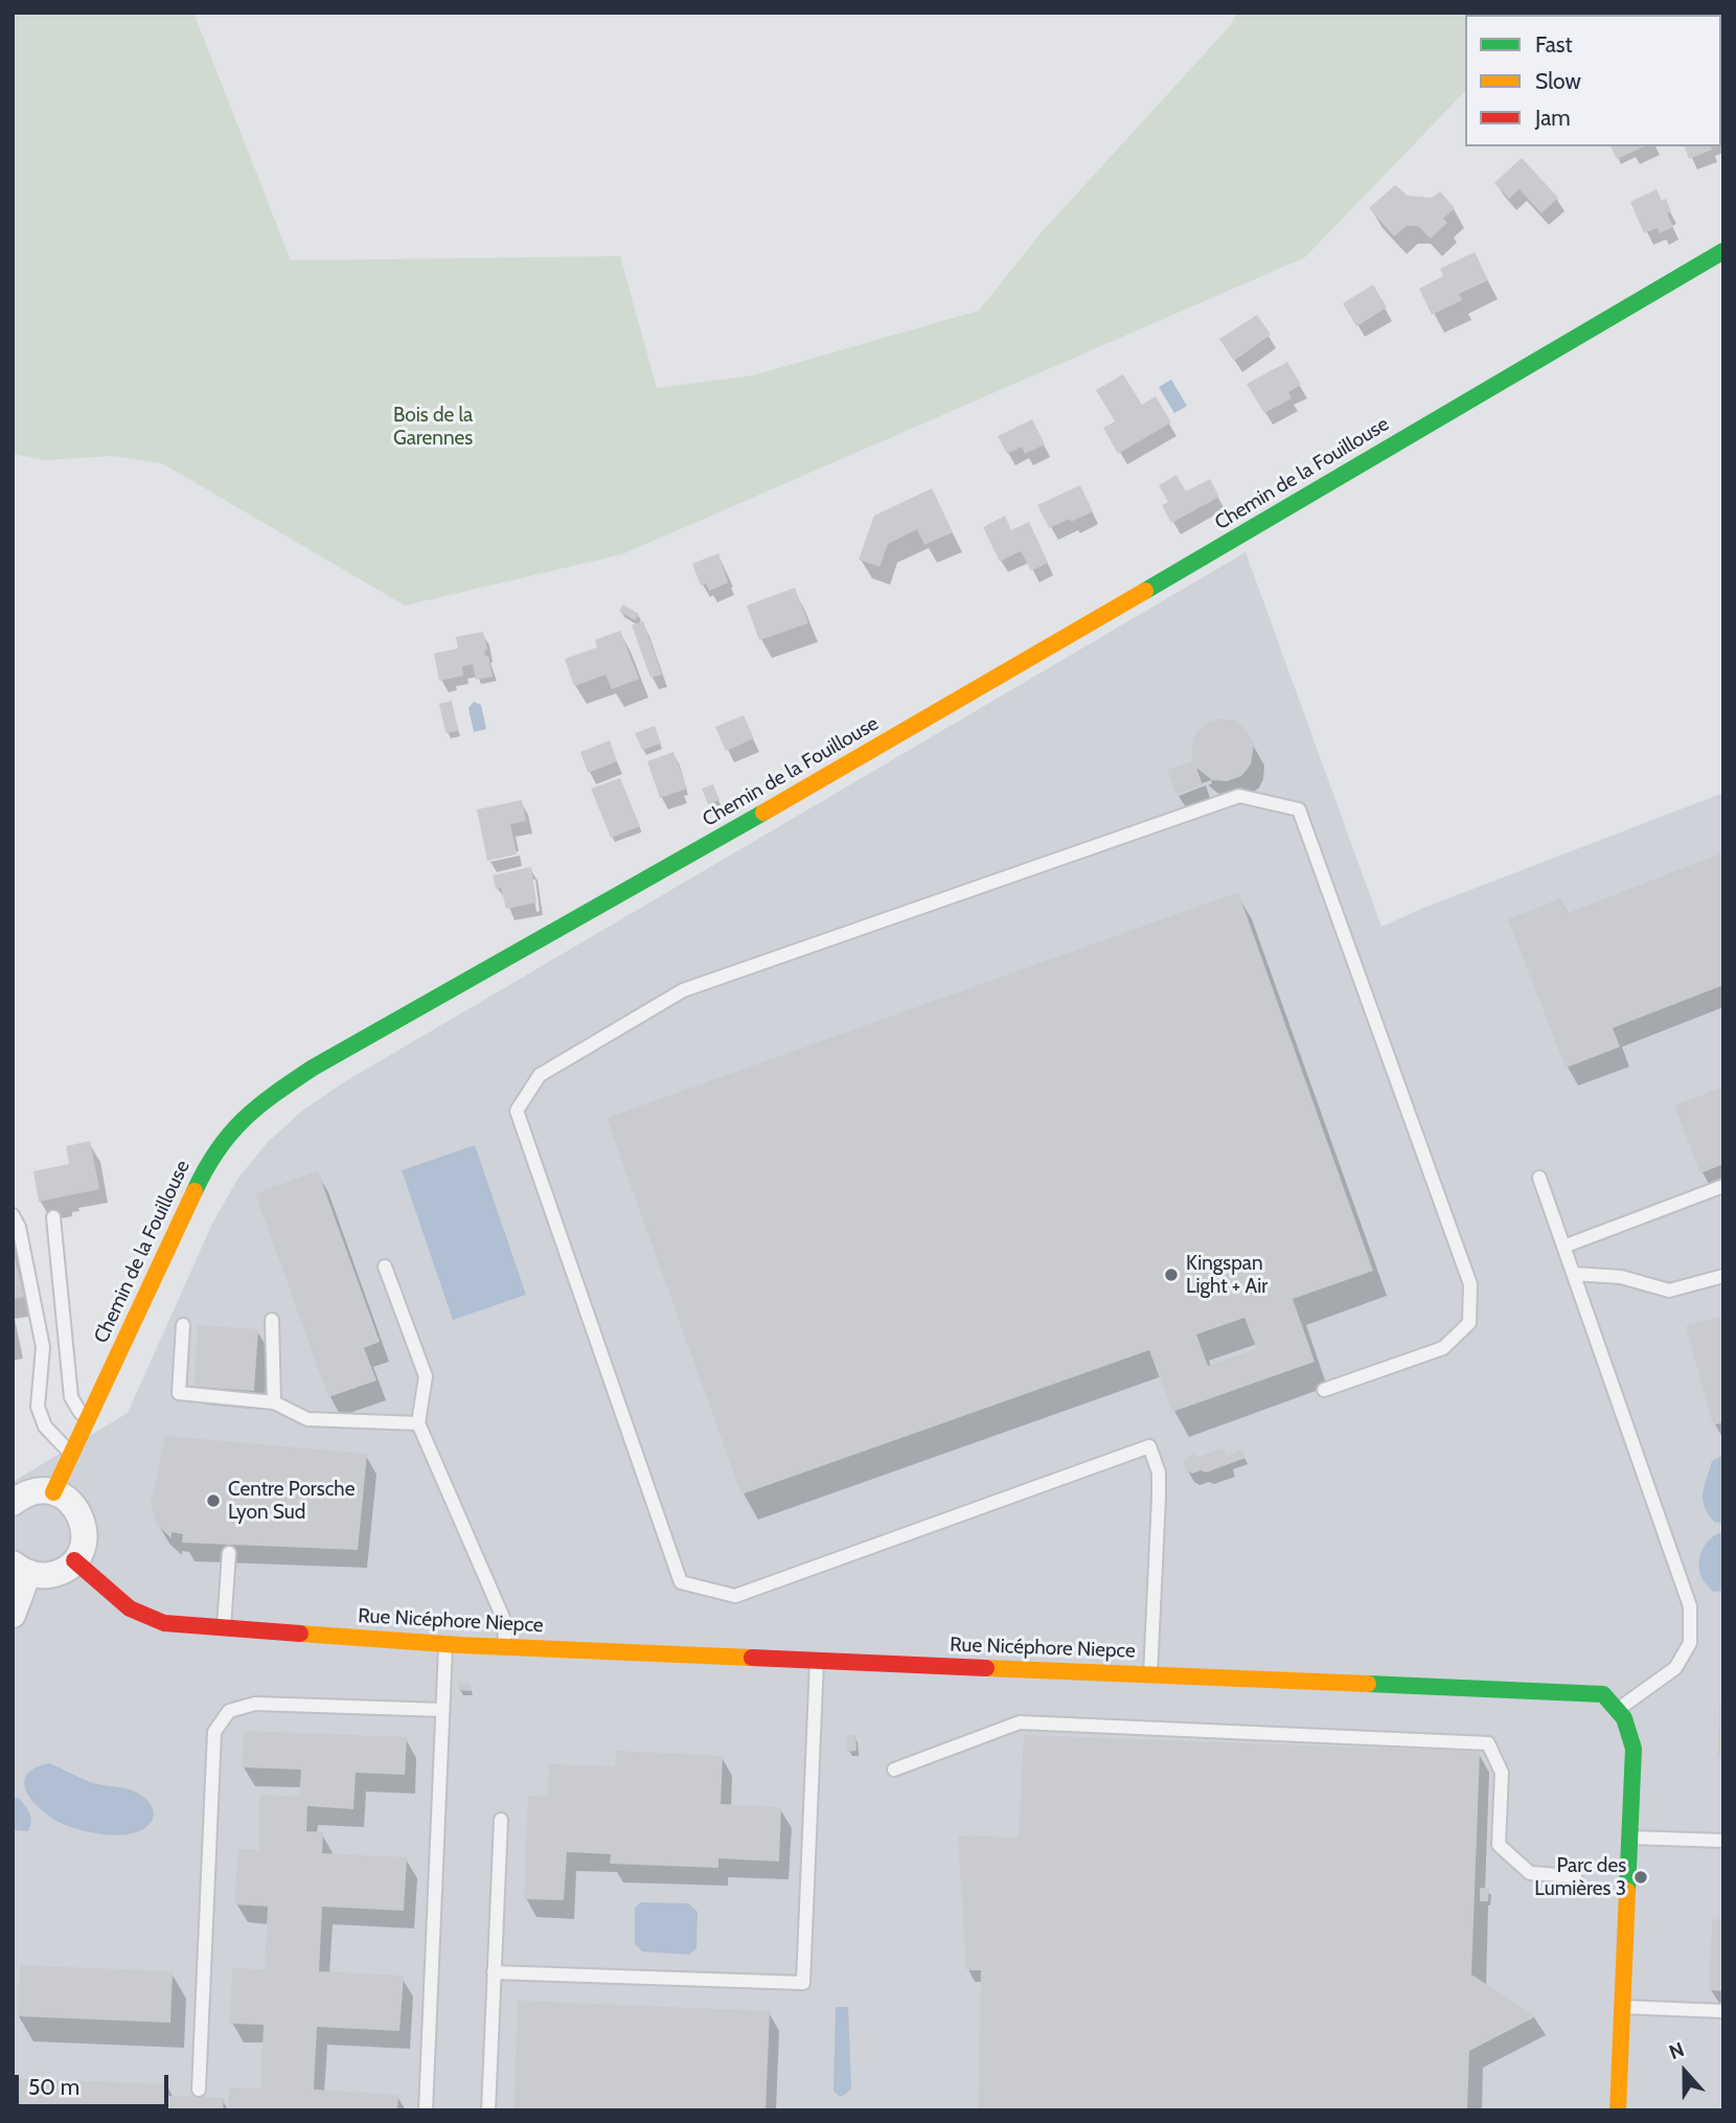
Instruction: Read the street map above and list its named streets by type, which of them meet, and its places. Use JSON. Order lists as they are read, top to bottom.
{
  "streets": {
    "street": ["Chemin de la Fouillouse", "Rue Nicéphore Niepce"]
  },
  "parks": ["Bois de la Garennes"],
  "places": ["Kingspan Light + Air", "Centre Porsche Lyon Sud", "Parc des Lumières 3"],
  "legend": ["Fast", "Slow", "Jam"],
  "scale_bar": "50 m",
  "north": "top"
}
